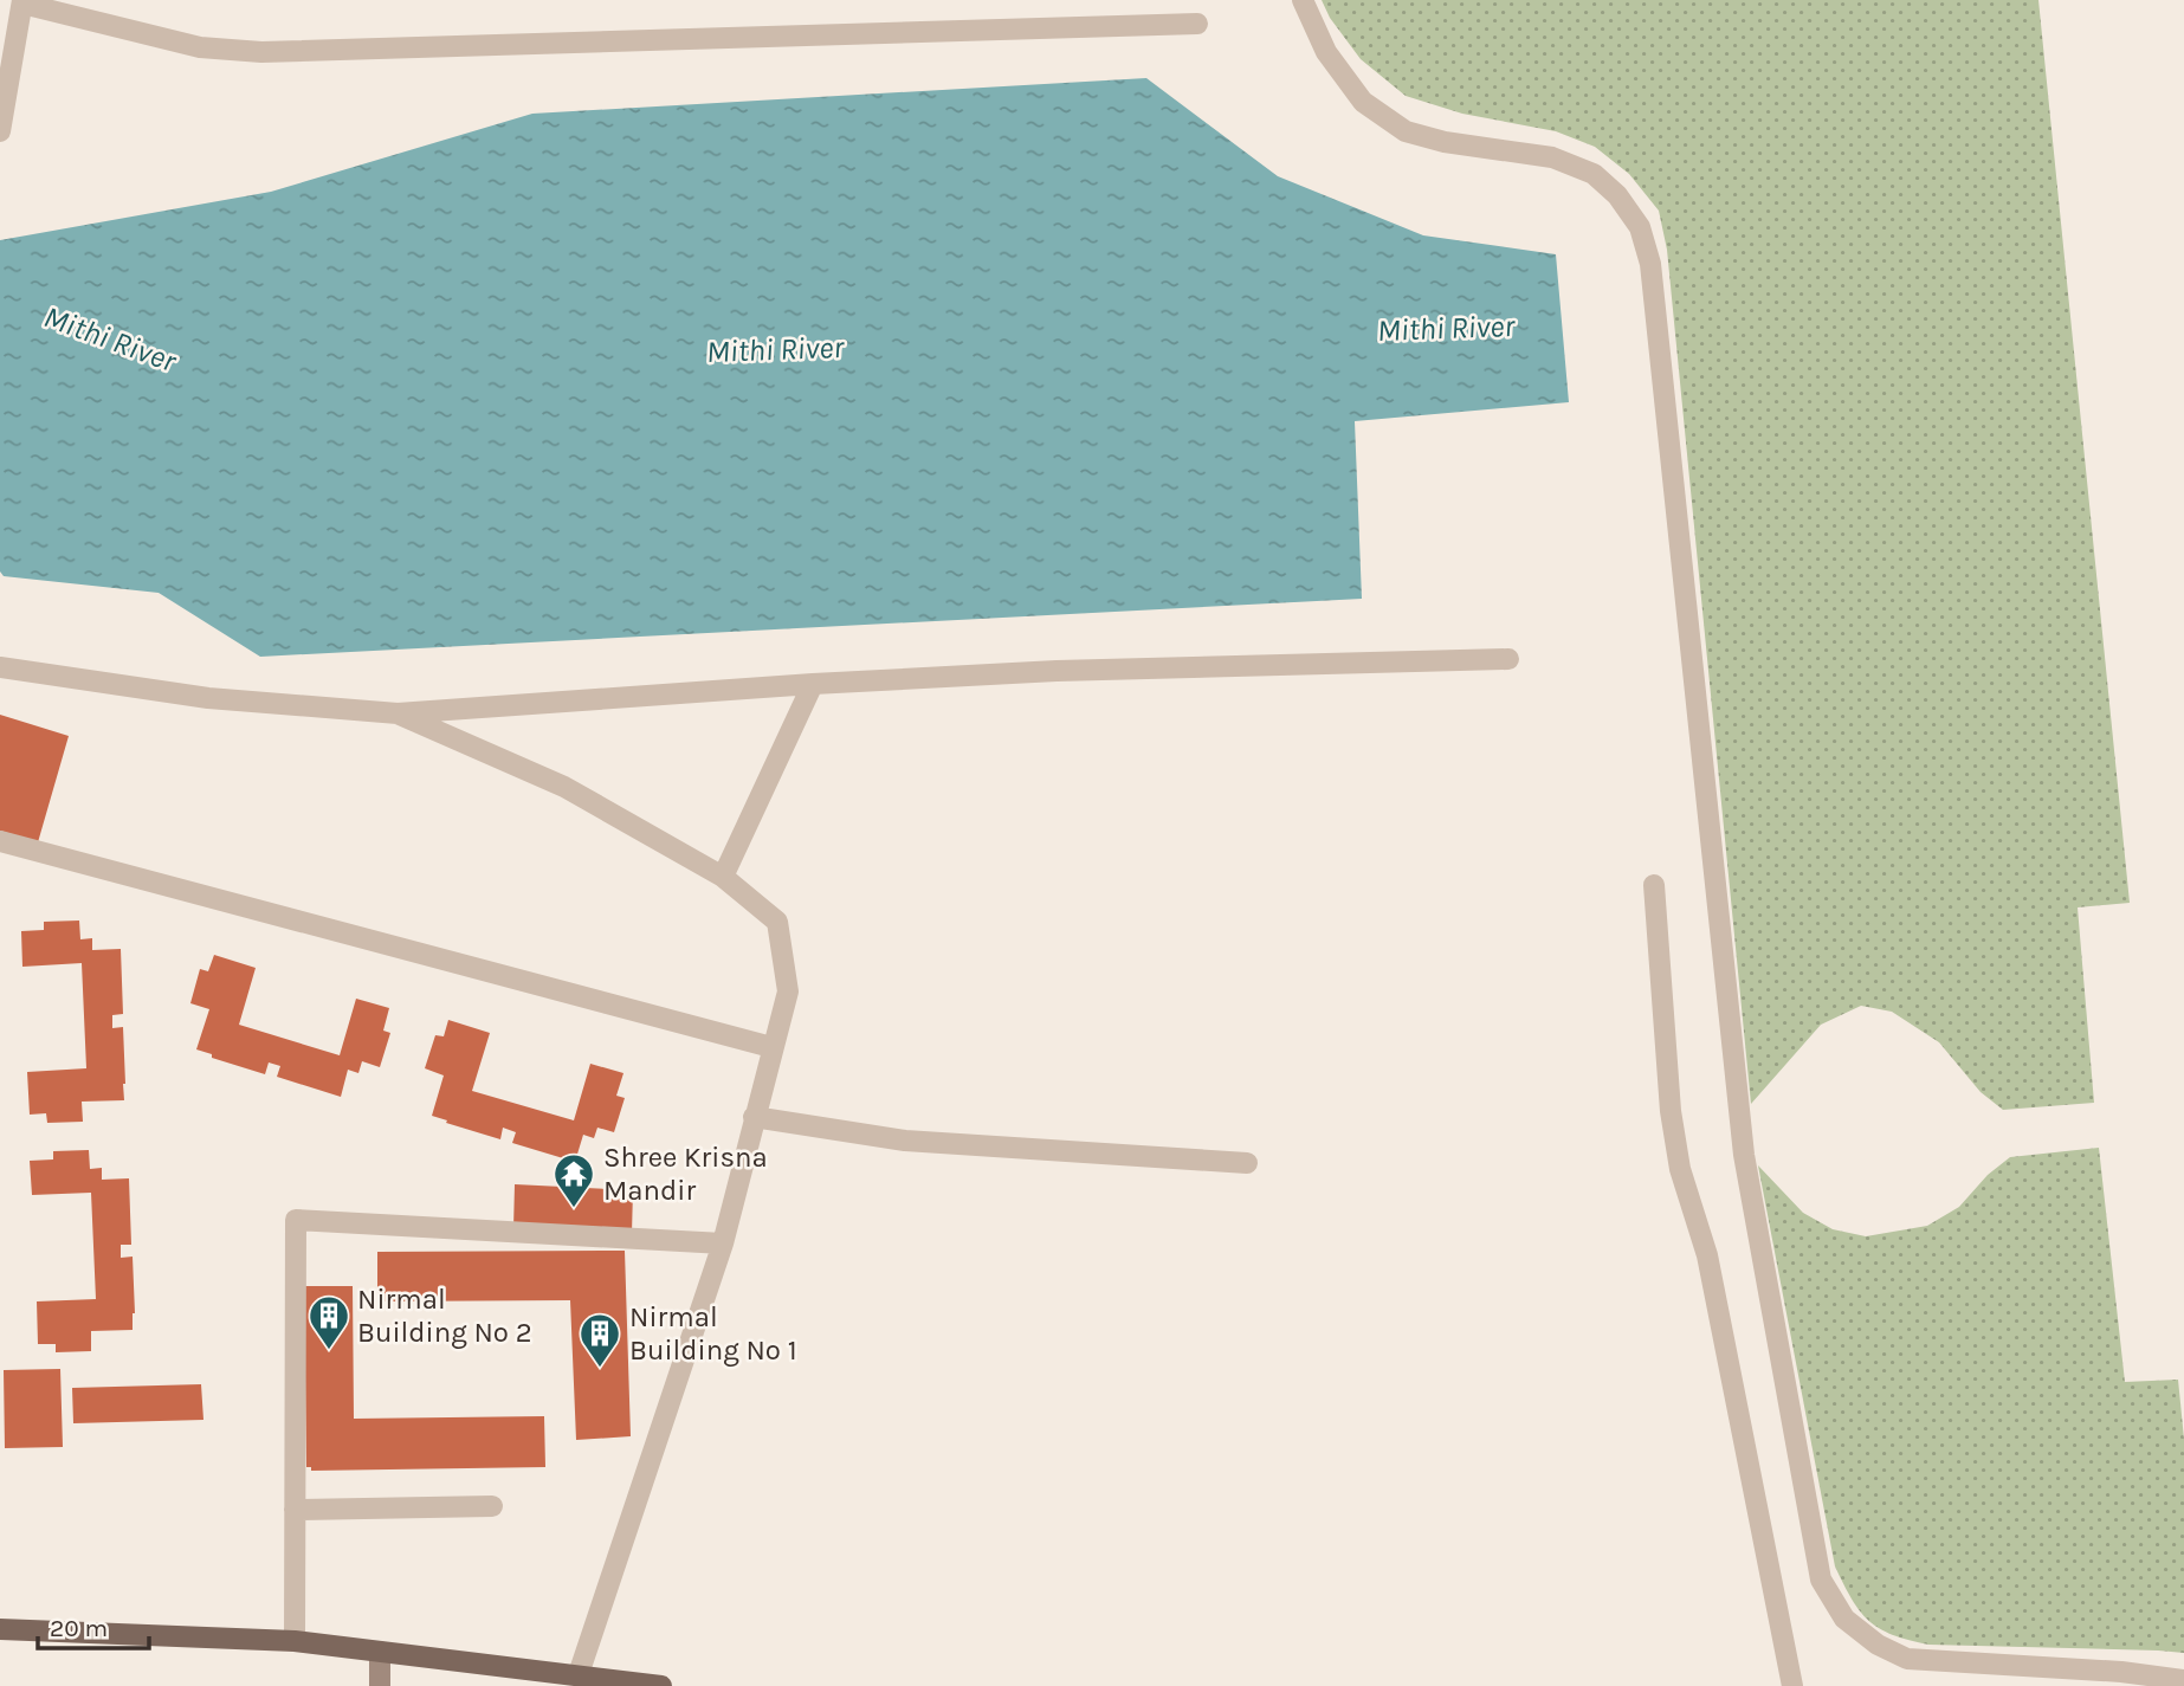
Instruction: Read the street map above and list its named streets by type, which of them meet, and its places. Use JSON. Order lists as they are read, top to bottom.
{
  "water": ["Mithi River"],
  "places": {
    "temple": ["Shree Krisna Mandir"],
    "building": ["Nirmal Building No 2", "Nirmal Building No 1"]
  },
  "scale_bar": "20 m"
}
